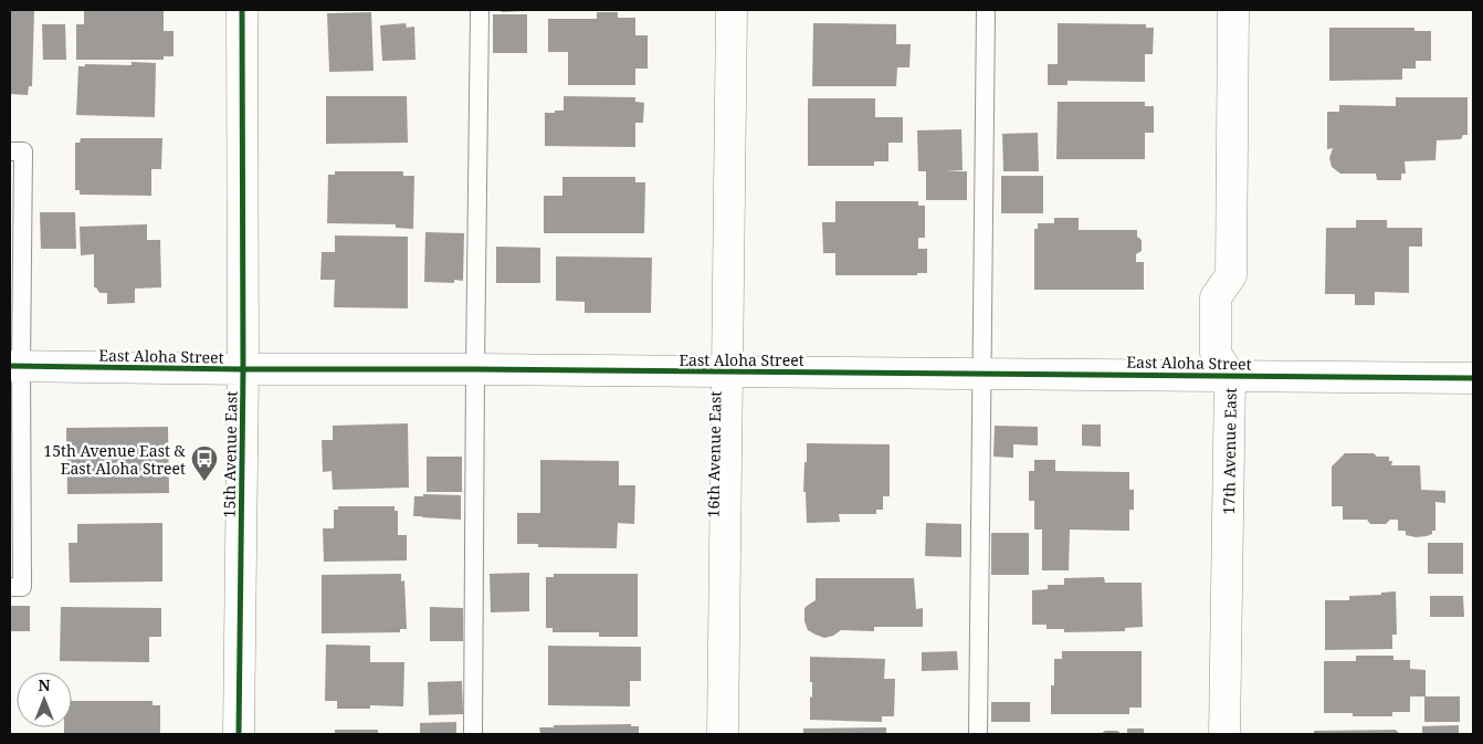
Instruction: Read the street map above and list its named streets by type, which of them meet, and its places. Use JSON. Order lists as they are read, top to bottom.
{
  "streets": {
    "street": [
      "East Aloha Street",
      "17th Avenue East",
      "15th Avenue East",
      "16th Avenue East"
    ]
  },
  "crossings": [
    ["East Aloha Street", "17th Avenue East"],
    ["East Aloha Street", "15th Avenue East"],
    ["East Aloha Street", "16th Avenue East"]
  ],
  "places": {
    "bus stop": ["15th Avenue East & East Aloha Street"]
  },
  "north": "top"
}
